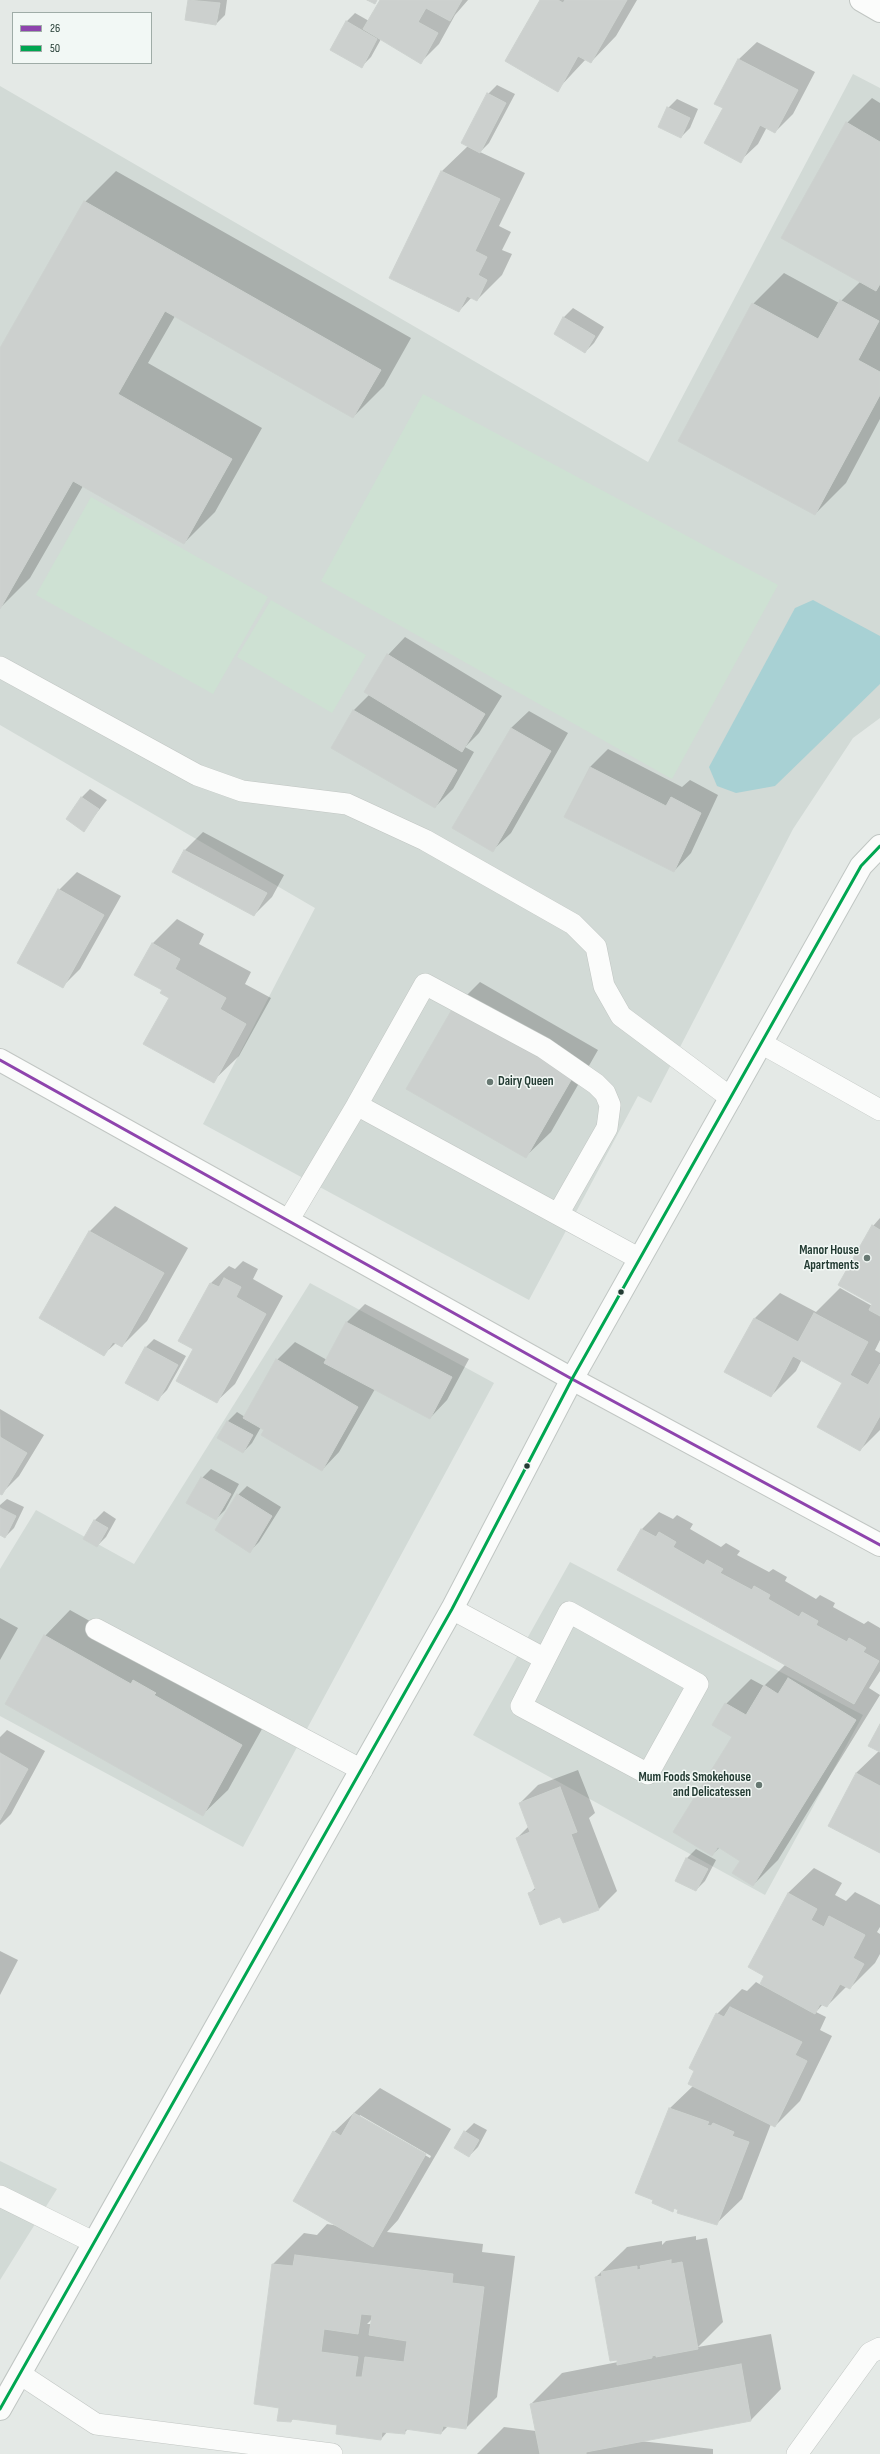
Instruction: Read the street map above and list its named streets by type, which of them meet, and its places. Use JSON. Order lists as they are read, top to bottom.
{
  "places": ["Dairy Queen", "Manor House Apartments", "Mum Foods Smokehouse and Delicatessen"],
  "lines": ["transit line 50", "transit line 26"],
  "legend": ["26", "50"]
}
